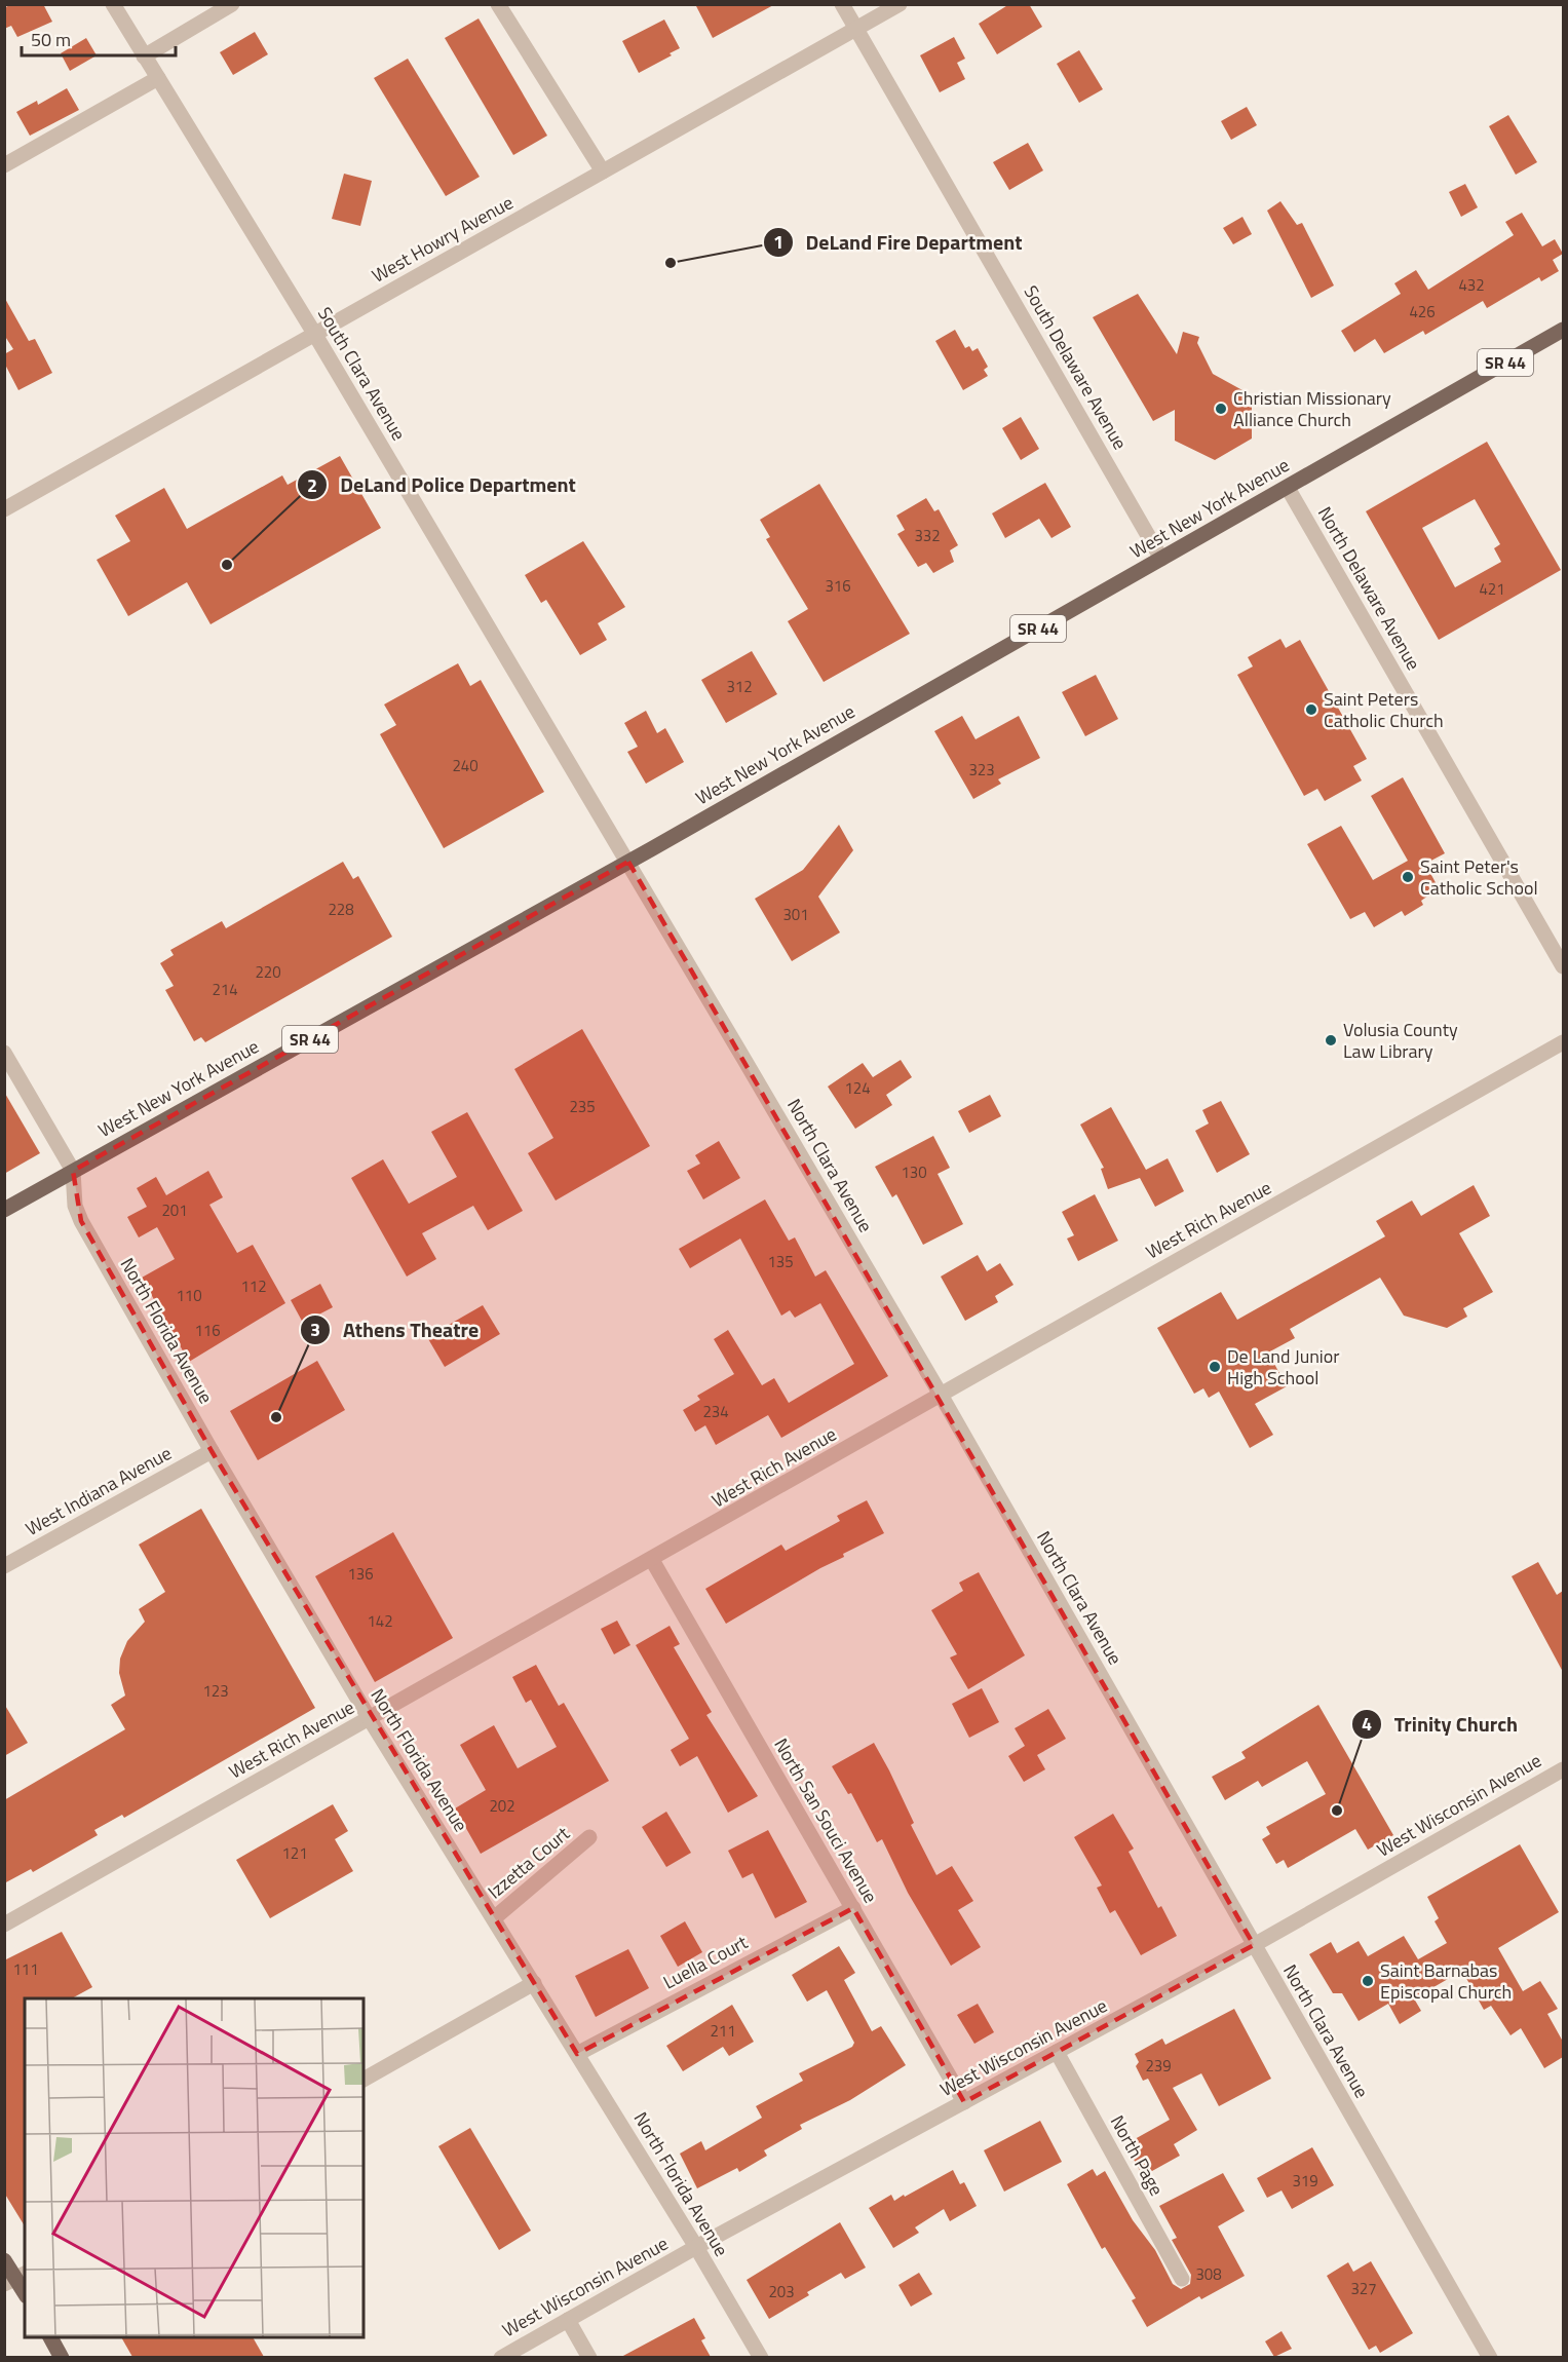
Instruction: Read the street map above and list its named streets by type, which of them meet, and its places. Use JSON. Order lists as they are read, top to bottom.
{
  "streets": {
    "main road": ["SR 44", "West New York Avenue"],
    "street": [
      "West Howry Avenue",
      "South Delaware Avenue",
      "South Clara Avenue",
      "North Delaware Avenue",
      "North Clara Avenue",
      "West Rich Avenue",
      "North Florida Avenue",
      "West Indiana Avenue",
      "West Wisconsin Avenue",
      "North San Souci Avenue",
      "Izzetta Court",
      "Luella Court",
      "North Page"
    ]
  },
  "crossings": [
    ["West Howry Avenue", "South Delaware Avenue"],
    ["West Howry Avenue", "South Clara Avenue"],
    ["South Delaware Avenue", "West New York Avenue"],
    ["South Clara Avenue", "West New York Avenue"],
    ["South Clara Avenue", "North Clara Avenue"],
    ["West New York Avenue", "North Delaware Avenue"],
    ["West New York Avenue", "North Clara Avenue"],
    ["West New York Avenue", "North Florida Avenue"],
    ["North Clara Avenue", "West Rich Avenue"],
    ["North Clara Avenue", "West Wisconsin Avenue"],
    ["West Rich Avenue", "North Florida Avenue"],
    ["West Rich Avenue", "North San Souci Avenue"],
    ["North Florida Avenue", "West Indiana Avenue"],
    ["North Florida Avenue", "West Wisconsin Avenue"],
    ["North Florida Avenue", "Izzetta Court"],
    ["North Florida Avenue", "Luella Court"],
    ["West Wisconsin Avenue", "North San Souci Avenue"],
    ["West Wisconsin Avenue", "North Page"],
    ["North San Souci Avenue", "Luella Court"]
  ],
  "places": [
    "DeLand Fire Department",
    "Christian Missionary Alliance Church",
    "DeLand Police Department",
    "Saint Peters Catholic Church",
    "Saint Peter's Catholic School",
    "Volusia County Law Library",
    "De Land Junior High School",
    "Athens Theatre",
    "Trinity Church",
    "Saint Barnabas Episcopal Church"
  ],
  "house_numbers": [
    "432",
    "426",
    "332",
    "316",
    "421",
    "312",
    "240",
    "323",
    "228",
    "301",
    "220",
    "214",
    "124",
    "235",
    "130",
    "201",
    "135",
    "112",
    "110",
    "116",
    "234",
    "136",
    "142",
    "123",
    "202",
    "121",
    "111",
    "211",
    "239",
    "319",
    "308",
    "327",
    "203"
  ],
  "scale_bar": "50 m"
}
